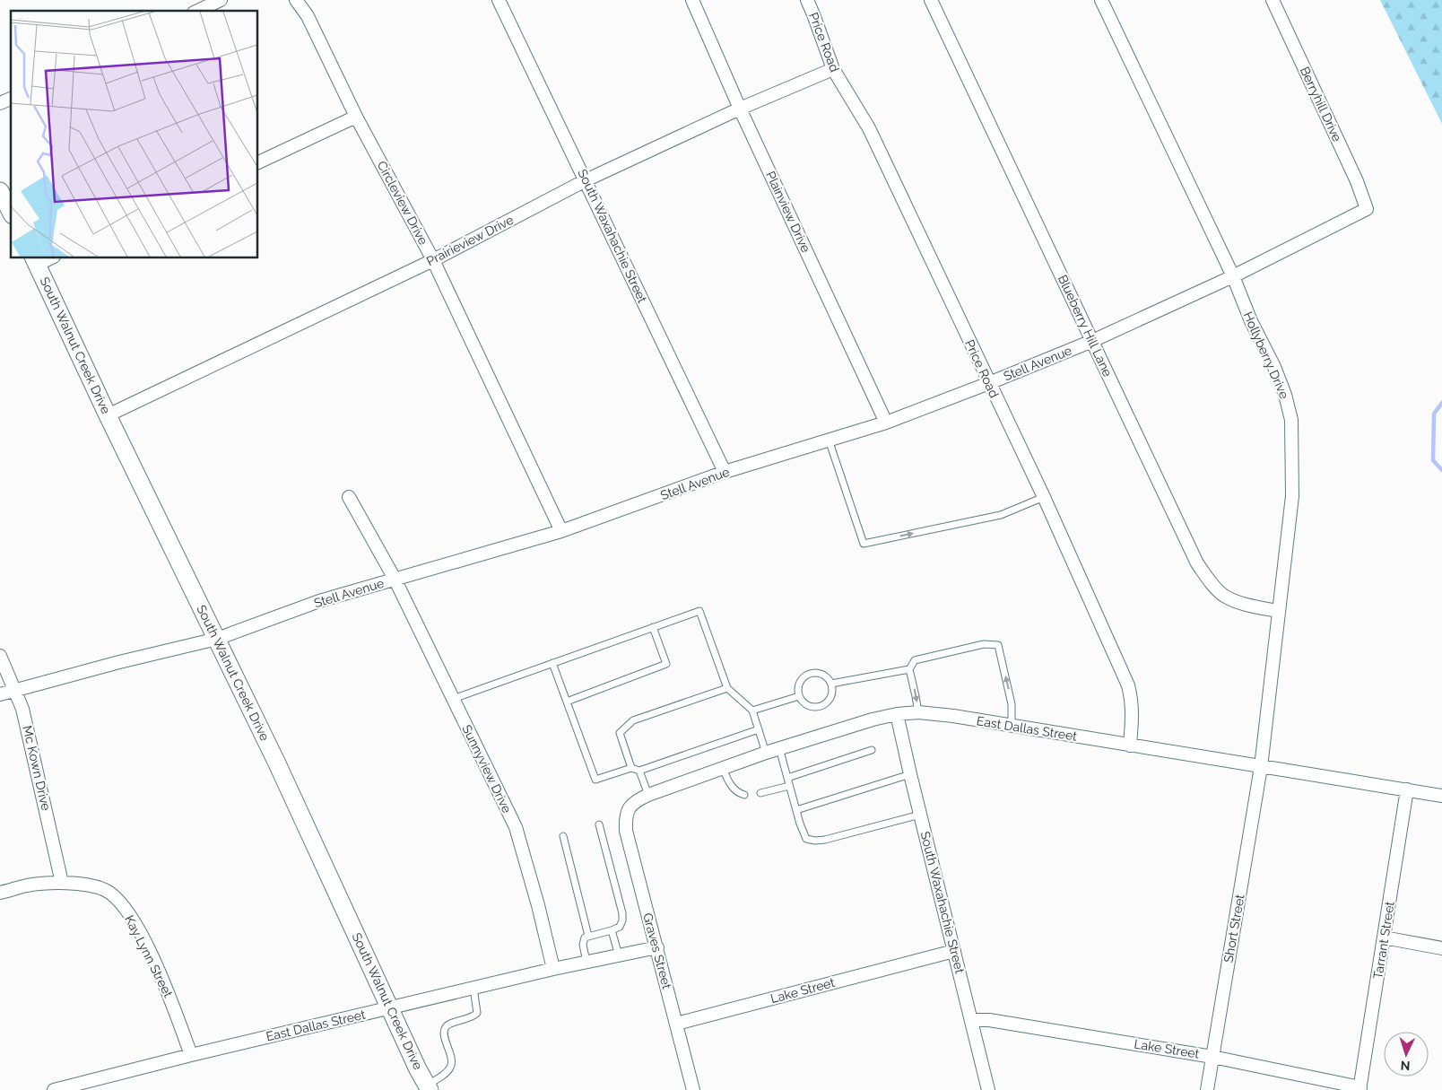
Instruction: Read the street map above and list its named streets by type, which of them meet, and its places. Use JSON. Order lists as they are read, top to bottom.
{
  "streets": {
    "street": [
      "Price Road",
      "Berryhill Drive",
      "Circleview Drive",
      "Plainview Drive",
      "South Waxahachie Street",
      "Prairieview Drive",
      "Blueberry Hill Lane",
      "South Walnut Creek Drive",
      "Hollyberry Drive",
      "Stell Avenue",
      "East Dallas Street",
      "Mc Kown Drive",
      "Sunnyview Drive",
      "Short Street",
      "Tarrant Street",
      "Graves Street",
      "Kay Lynn Street",
      "Lake Street"
    ]
  },
  "crossings": [
    ["Price Road", "Prairieview Drive"],
    ["Price Road", "Stell Avenue"],
    ["Price Road", "East Dallas Street"],
    ["Berryhill Drive", "Stell Avenue"],
    ["Circleview Drive", "Prairieview Drive"],
    ["Circleview Drive", "Stell Avenue"],
    ["Plainview Drive", "Prairieview Drive"],
    ["Plainview Drive", "Stell Avenue"],
    ["South Waxahachie Street", "Prairieview Drive"],
    ["South Waxahachie Street", "Stell Avenue"],
    ["South Waxahachie Street", "East Dallas Street"],
    ["South Waxahachie Street", "Lake Street"],
    ["Prairieview Drive", "South Walnut Creek Drive"],
    ["Blueberry Hill Lane", "Hollyberry Drive"],
    ["Blueberry Hill Lane", "Stell Avenue"],
    ["South Walnut Creek Drive", "Stell Avenue"],
    ["South Walnut Creek Drive", "East Dallas Street"],
    ["Hollyberry Drive", "Stell Avenue"],
    ["Hollyberry Drive", "East Dallas Street"],
    ["Hollyberry Drive", "Short Street"],
    ["Stell Avenue", "Mc Kown Drive"],
    ["Stell Avenue", "Sunnyview Drive"],
    ["East Dallas Street", "Sunnyview Drive"],
    ["East Dallas Street", "Short Street"],
    ["East Dallas Street", "Tarrant Street"],
    ["East Dallas Street", "Graves Street"],
    ["East Dallas Street", "Kay Lynn Street"],
    ["Mc Kown Drive", "Kay Lynn Street"],
    ["Short Street", "Lake Street"],
    ["Tarrant Street", "Lake Street"],
    ["Graves Street", "Lake Street"]
  ],
  "north": "bottom"
}
